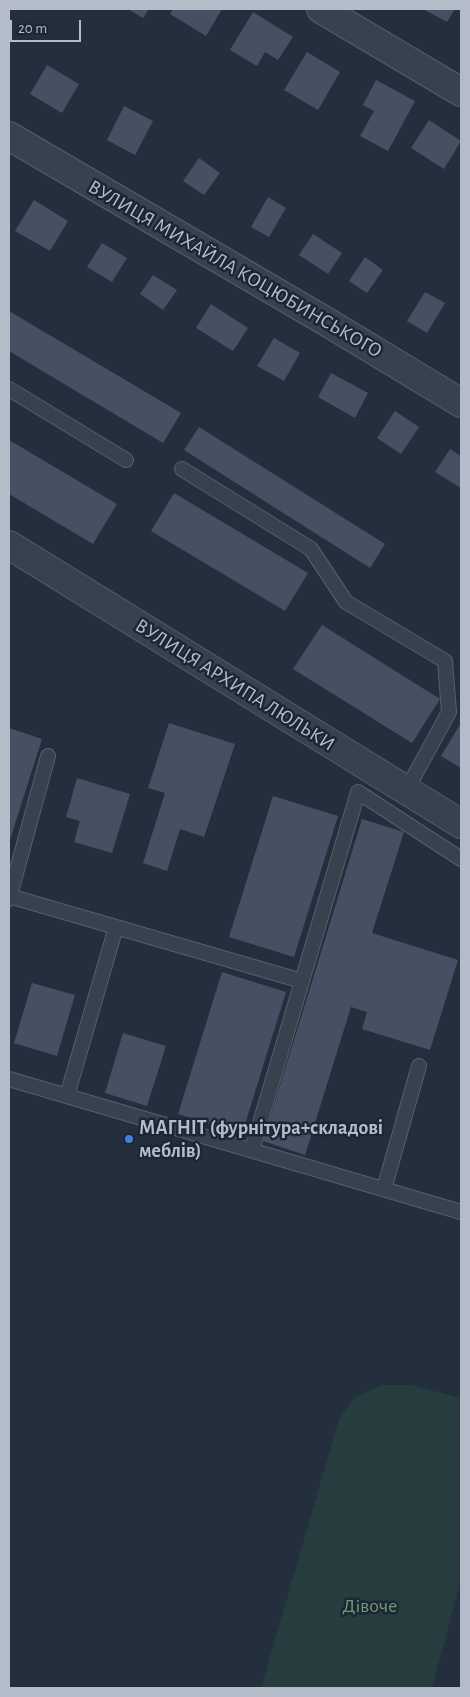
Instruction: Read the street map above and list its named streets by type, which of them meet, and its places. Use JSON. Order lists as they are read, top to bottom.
{
  "streets": {
    "street": ["ВУЛИЦЯ МИХАЙЛА КОЦЮБИНСЬКОГО", "ВУЛИЦЯ АРХИПА ЛЮЛЬКИ"]
  },
  "parks": ["Дівоче"],
  "places": ["МАГНІТ (фурнітура+складові меблів)"],
  "scale_bar": "20 m"
}
